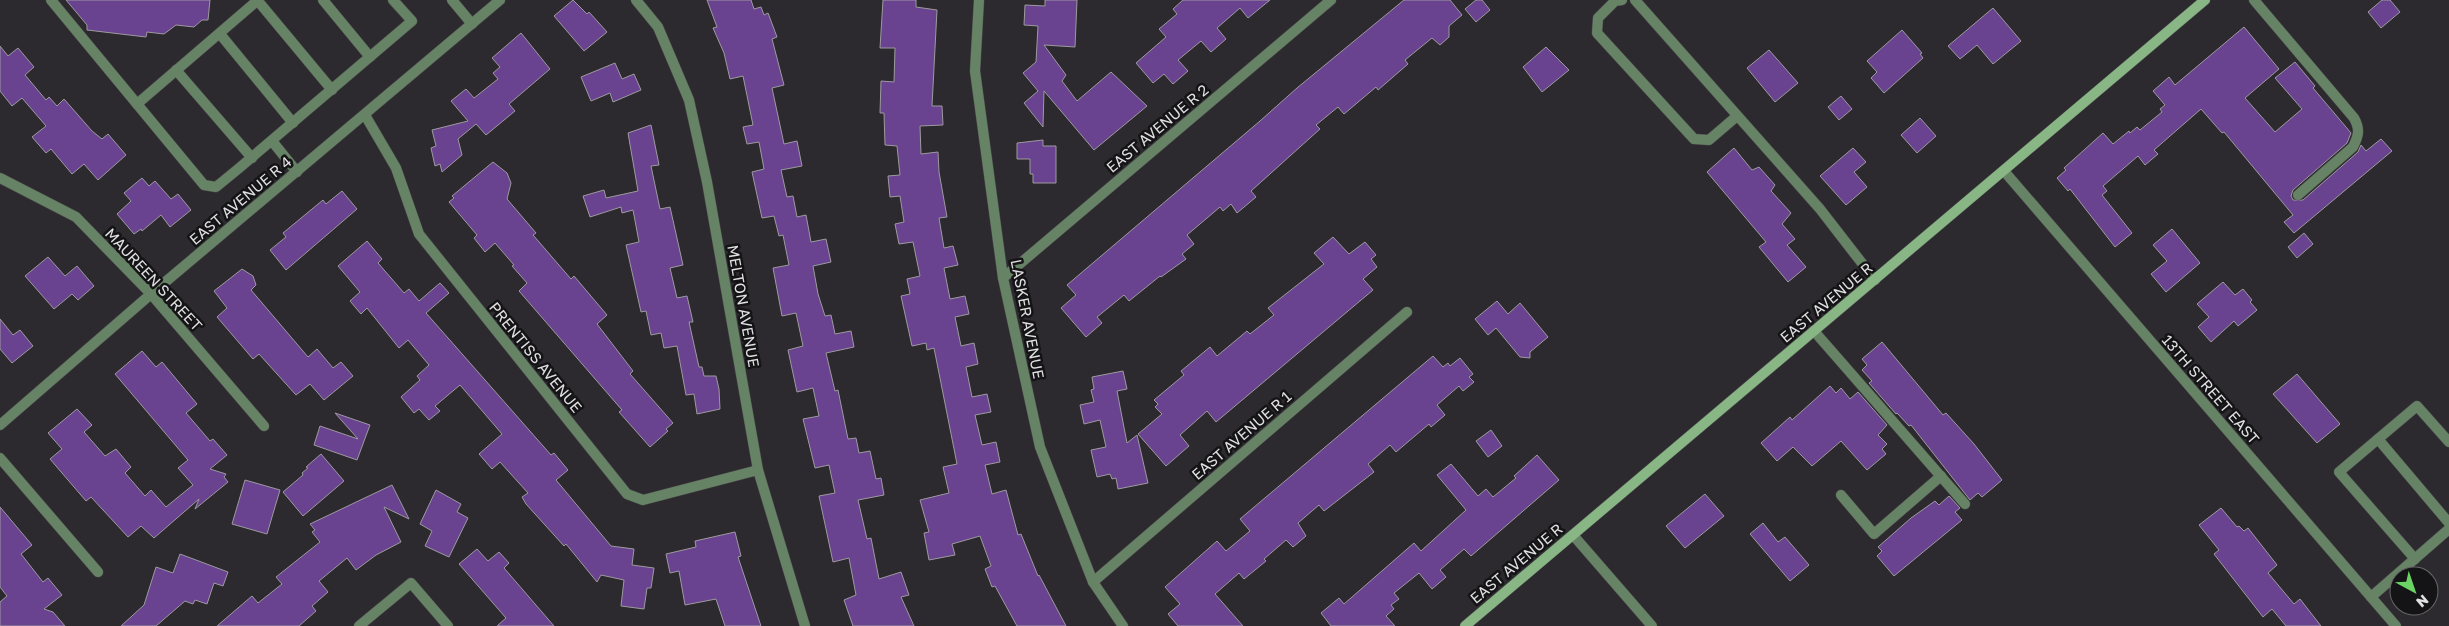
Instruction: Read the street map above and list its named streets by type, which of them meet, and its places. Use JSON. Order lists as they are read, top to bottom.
{
  "streets": {
    "main road": ["EAST AVENUE R"],
    "street": [
      "EAST AVENUE R 2",
      "EAST AVENUE R 4",
      "MAUREEN STREET",
      "MELTON AVENUE",
      "LASKER AVENUE",
      "PRENTISS AVENUE",
      "13TH STREET EAST",
      "EAST AVENUE R 1"
    ]
  },
  "crossings": [
    ["EAST AVENUE R 2", "LASKER AVENUE"],
    ["EAST AVENUE R 4", "MAUREEN STREET"],
    ["EAST AVENUE R 4", "PRENTISS AVENUE"],
    ["EAST AVENUE R", "13TH STREET EAST"],
    ["MELTON AVENUE", "PRENTISS AVENUE"],
    ["LASKER AVENUE", "EAST AVENUE R 1"]
  ],
  "north": "bottom right"
}
